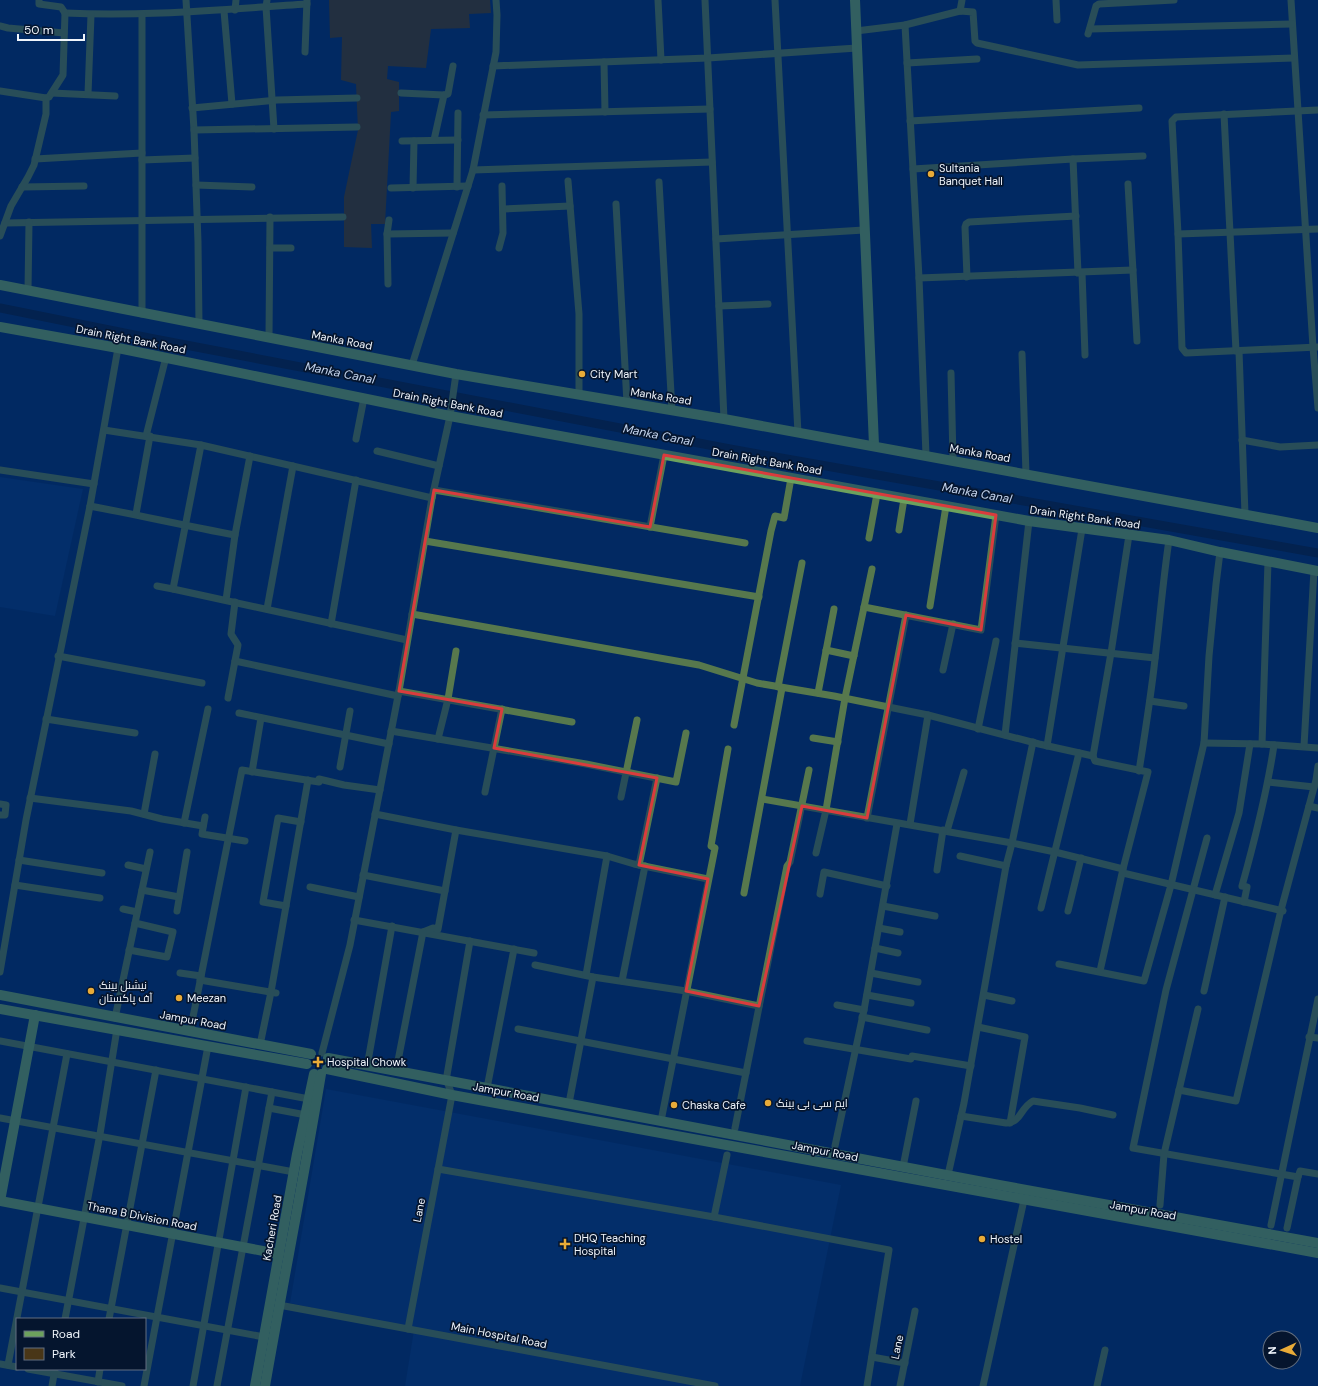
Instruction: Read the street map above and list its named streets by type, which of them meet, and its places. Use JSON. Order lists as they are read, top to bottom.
{
  "streets": {
    "main road": [
      "Drain Right Bank Road",
      "Manka Road",
      "Jampur Road",
      "Thana B Division Road",
      "Kacheri Road"
    ],
    "street": ["Lane", "Main Hospital Road"]
  },
  "crossings": [
    ["Jampur Road", "Lane"],
    ["Jampur Road", "Kacheri Road"],
    ["Lane", "Main Hospital Road"],
    ["Thana B Division Road", "Kacheri Road"],
    ["Kacheri Road", "Main Hospital Road"]
  ],
  "water": ["Manka Canal"],
  "places": {
    "other": [
      "Sultania Banquet Hall",
      "City Mart",
      "نیشنل بینک آف پاکستان",
      "Meezan",
      "ایم سی بی بینک",
      "Chaska Cafe",
      "Hostel"
    ],
    "health": ["Hospital Chowk", "DHQ Teaching Hospital"]
  },
  "legend": ["Road", "Park"],
  "scale_bar": "50 m",
  "north": "left"
}
